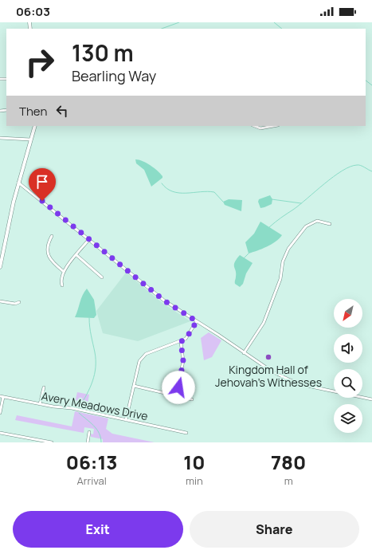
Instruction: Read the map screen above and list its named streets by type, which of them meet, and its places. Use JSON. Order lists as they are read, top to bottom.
{
  "streets": {
    "street": ["Avery Meadows Drive"]
  },
  "places": ["Kingdom Hall of Jehovah’s Witnesses"],
  "north": "bottom left",
  "page": {
    "status": "06:03",
    "turn": ["130 m", "Bearling Way"],
    "then": "Then",
    "eta": [
      "06:13",
      "Arrival",
      "10",
      "min",
      "780",
      "m"
    ],
    "buttons": ["Exit", "Share"]
  }
}
